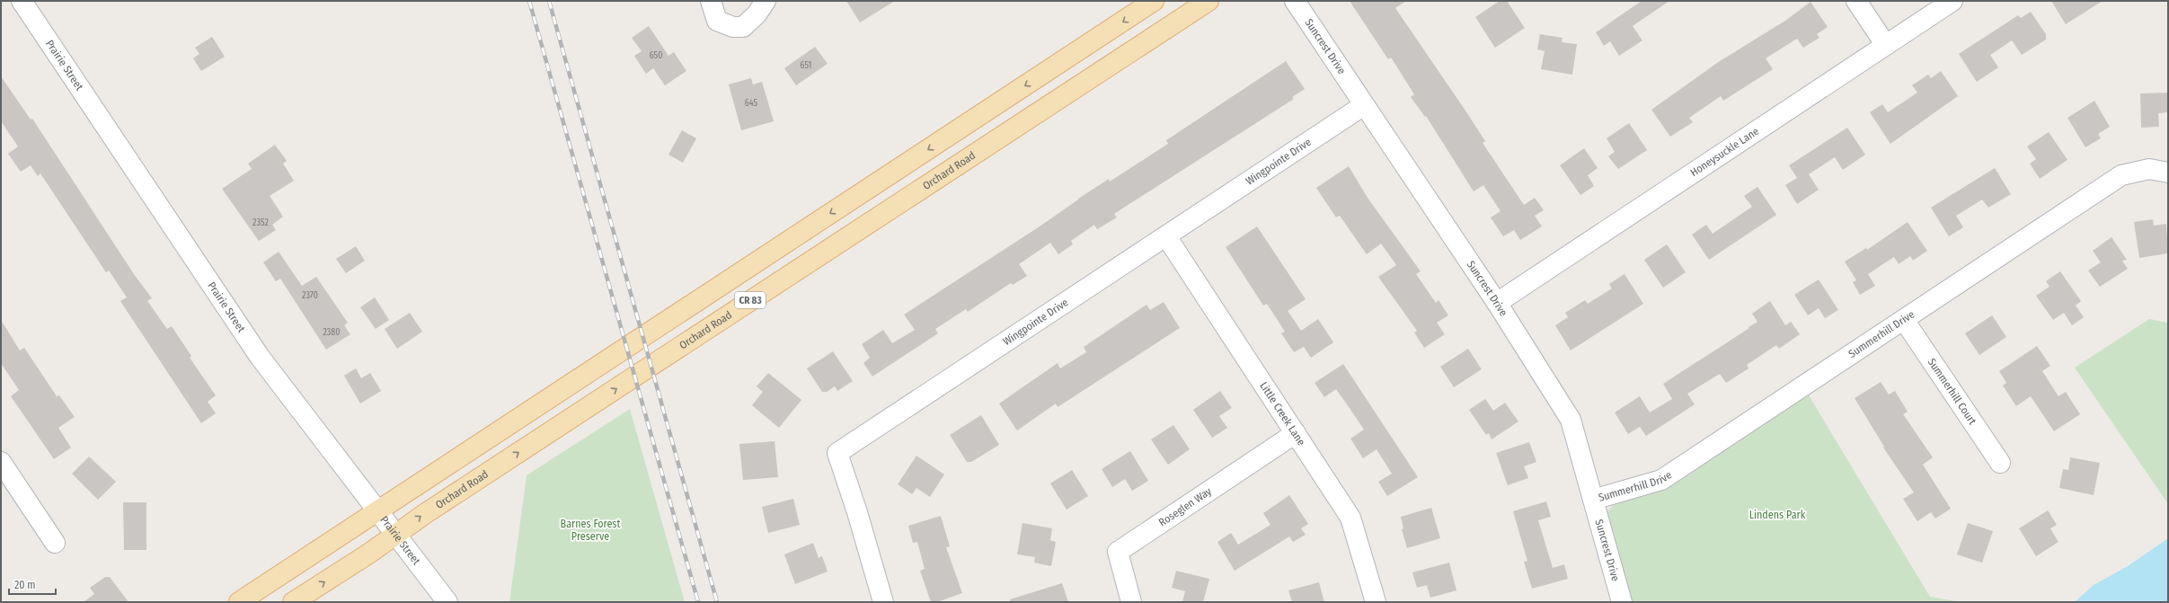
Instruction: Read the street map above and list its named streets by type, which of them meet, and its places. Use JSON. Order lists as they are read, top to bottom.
{
  "streets": {
    "main road": ["Orchard Road", "CR 83"],
    "street": [
      "Suncrest Drive",
      "Prairie Street",
      "Honeysuckle Lane",
      "Wingpointe Drive",
      "Summerhill Drive",
      "Summerhill Court",
      "Little Creek Lane",
      "Roseglen Way"
    ]
  },
  "crossings": [
    ["Suncrest Drive", "Honeysuckle Lane"],
    ["Suncrest Drive", "Wingpointe Drive"],
    ["Suncrest Drive", "Summerhill Drive"],
    ["Prairie Street", "Orchard Road"],
    ["Prairie Street", "CR 83"],
    ["Wingpointe Drive", "Little Creek Lane"],
    ["Summerhill Drive", "Summerhill Court"],
    ["Little Creek Lane", "Roseglen Way"]
  ],
  "parks": ["Lindens Park", "Barnes Forest Preserve"],
  "house_numbers": [
    "650",
    "651",
    "645",
    "2352",
    "2370",
    "2380"
  ],
  "scale_bar": "20 m"
}
